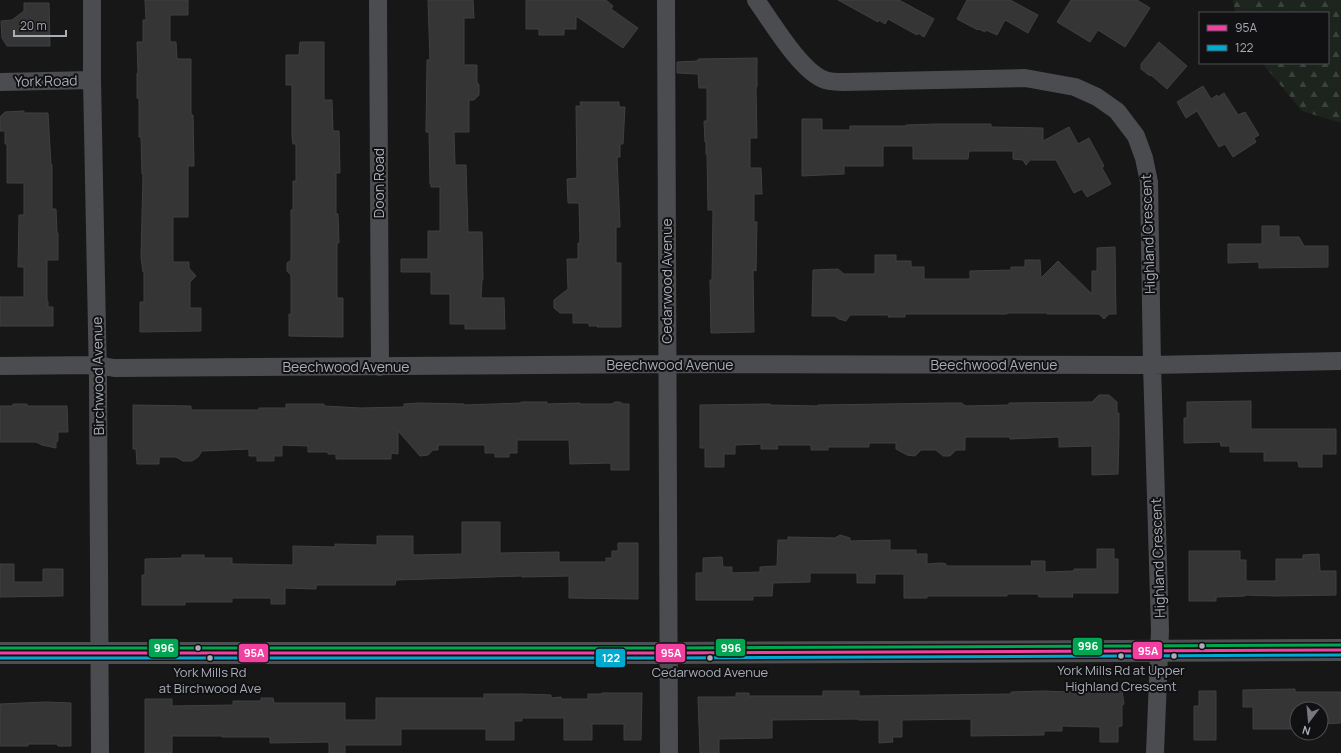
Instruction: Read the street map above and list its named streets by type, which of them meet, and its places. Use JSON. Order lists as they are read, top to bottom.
{
  "streets": {
    "street": [
      "York Road",
      "Doon Road",
      "Highland Crescent",
      "Cedarwood Avenue",
      "Beechwood Avenue",
      "Birchwood Avenue"
    ]
  },
  "crossings": [
    ["York Road", "Birchwood Avenue"],
    ["Doon Road", "Beechwood Avenue"],
    ["Highland Crescent", "Beechwood Avenue"],
    ["Cedarwood Avenue", "Beechwood Avenue"],
    ["Beechwood Avenue", "Birchwood Avenue"]
  ],
  "places": ["York Mills Rd at Upper Highland Crescent", "York Mills Rd at Birchwood Ave", "Cedarwood Avenue"],
  "lines": ["transit line 996", "transit line 95A", "transit line 122"],
  "legend": ["95A", "122"],
  "scale_bar": "20 m",
  "north": "bottom"
}
